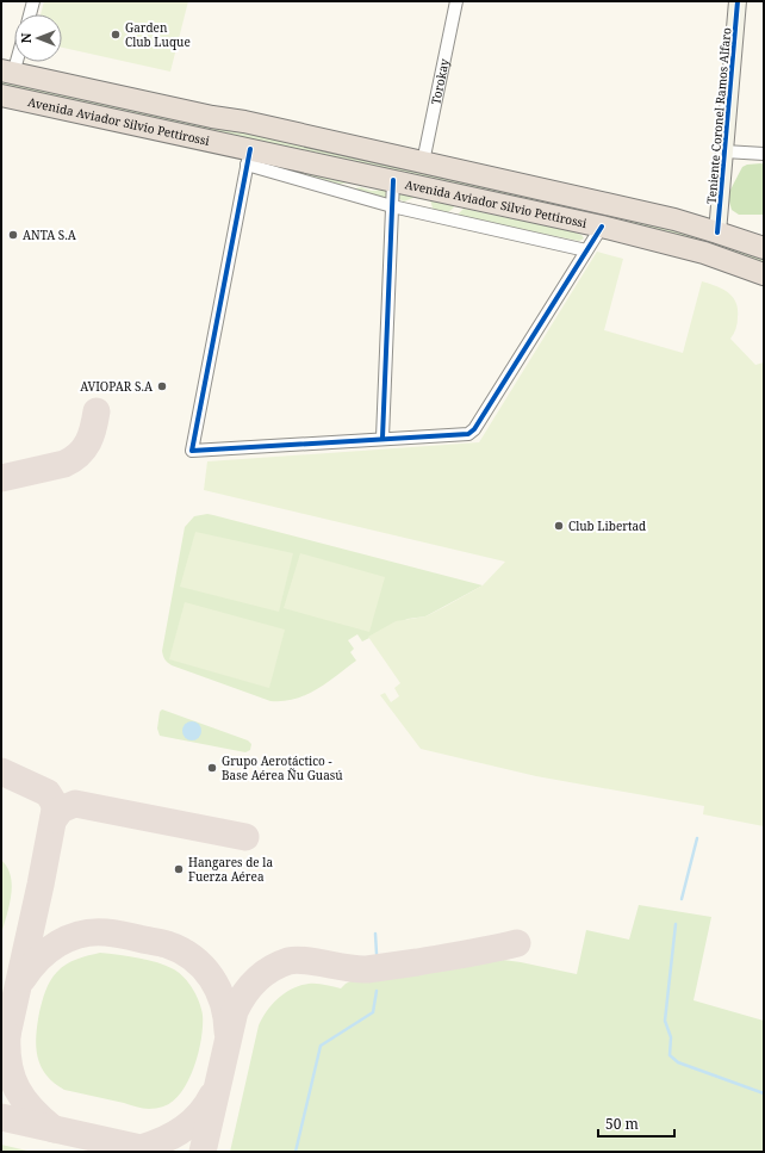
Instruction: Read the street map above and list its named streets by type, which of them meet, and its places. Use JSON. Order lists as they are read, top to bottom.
{
  "streets": {
    "highway": ["Avenida Aviador Silvio Pettirossi"],
    "street": ["Torokay", "Teniente Coronel Ramos Alfaro"]
  },
  "crossings": [
    ["Torokay", "Avenida Aviador Silvio Pettirossi"],
    ["Teniente Coronel Ramos Alfaro", "Avenida Aviador Silvio Pettirossi"]
  ],
  "places": [
    "Garden Club Luque",
    "ANTA S.A",
    "AVIOPAR S.A",
    "Club Libertad",
    "Grupo Aerotáctico - Base Aérea Ñu Guasú",
    "Hangares de la Fuerza Aérea"
  ],
  "scale_bar": "50 m",
  "north": "left"
}
